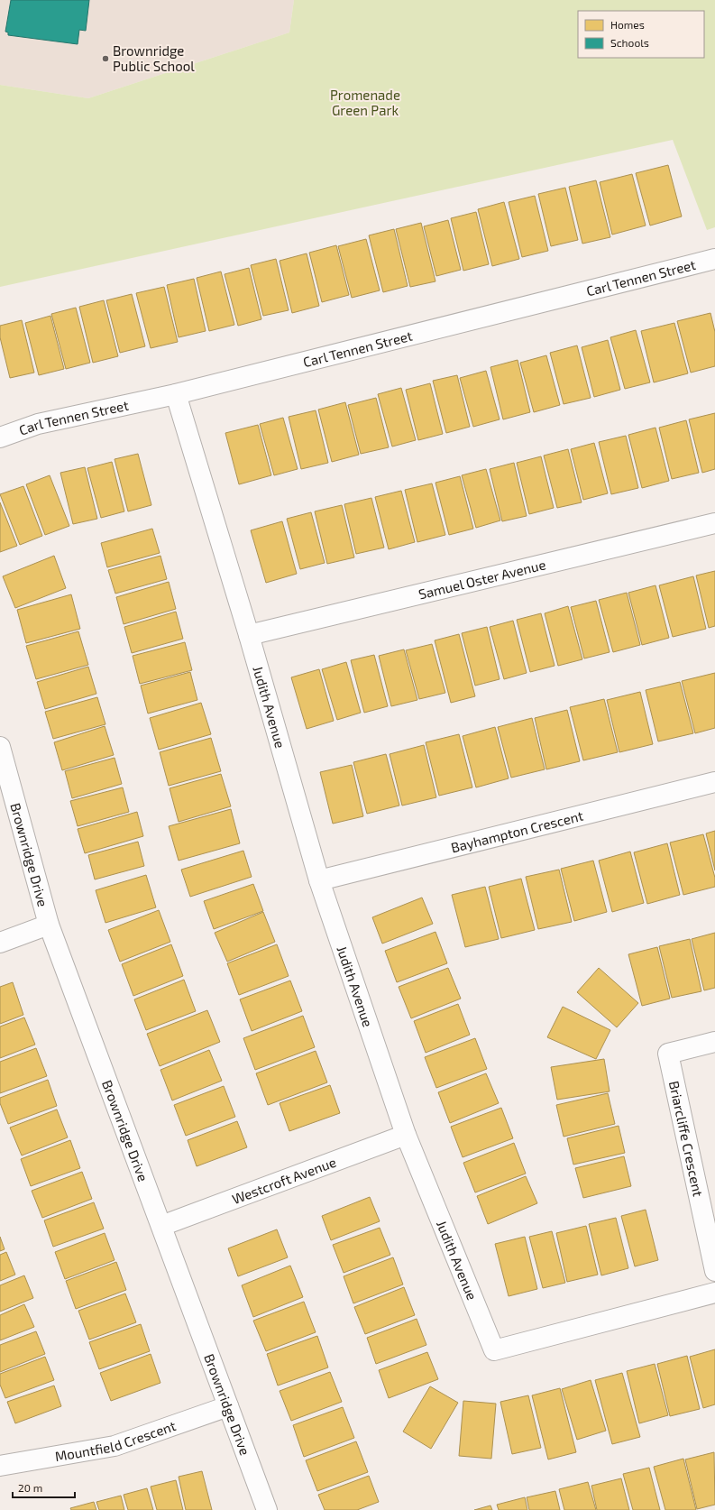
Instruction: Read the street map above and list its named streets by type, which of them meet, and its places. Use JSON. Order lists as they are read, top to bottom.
{
  "streets": {
    "street": [
      "Carl Tennen Street",
      "Samuel Oster Avenue",
      "Judith Avenue",
      "Bayhampton Crescent",
      "Brownridge Drive",
      "Briarcliffe Crescent",
      "Westcroft Avenue",
      "Mountfield Crescent"
    ]
  },
  "crossings": [
    ["Carl Tennen Street", "Judith Avenue"],
    ["Samuel Oster Avenue", "Judith Avenue"],
    ["Judith Avenue", "Bayhampton Crescent"],
    ["Judith Avenue", "Westcroft Avenue"],
    ["Brownridge Drive", "Westcroft Avenue"],
    ["Brownridge Drive", "Mountfield Crescent"]
  ],
  "parks": ["Promenade Green Park"],
  "places": ["Brownridge Public School"],
  "legend": ["Homes", "Schools"],
  "scale_bar": "20 m"
}
